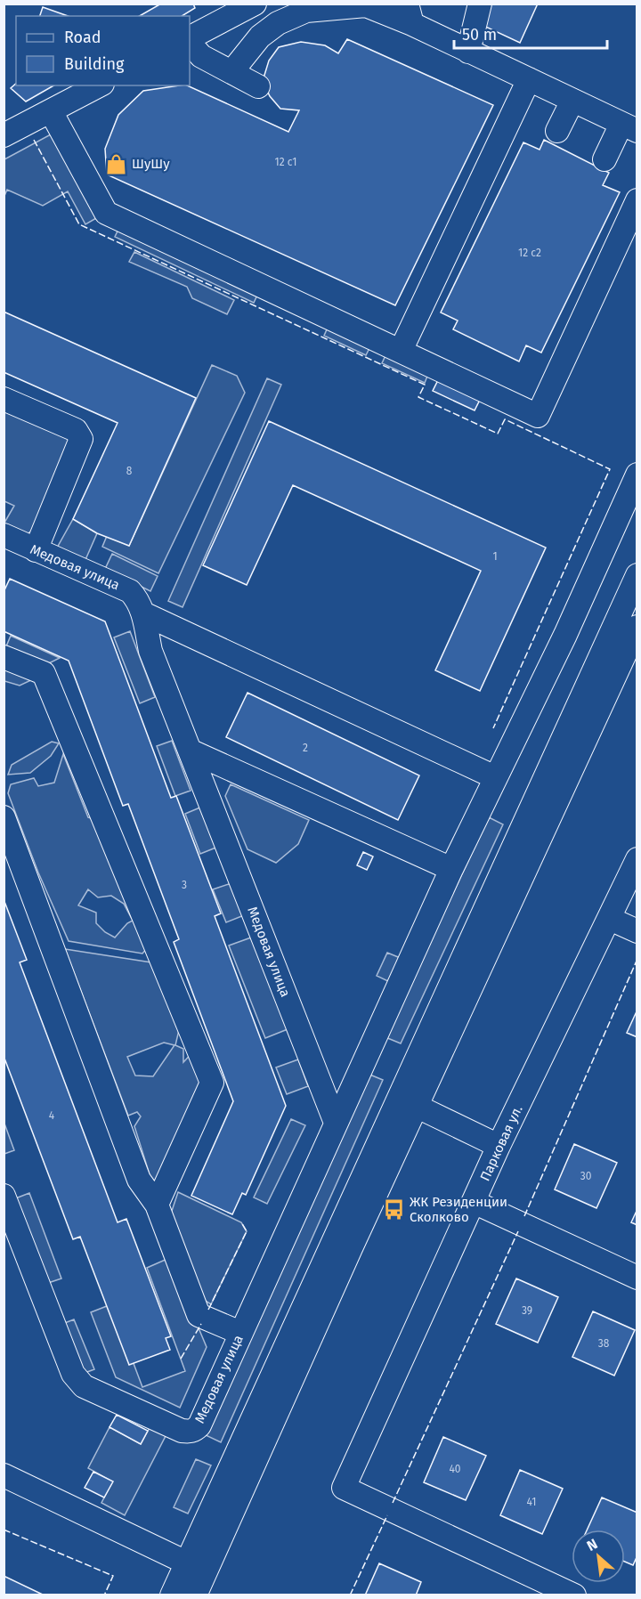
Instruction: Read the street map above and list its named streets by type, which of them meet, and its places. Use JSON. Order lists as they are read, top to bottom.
{
  "streets": {
    "street": ["Медовая улица", "Парковая ул."]
  },
  "places": {
    "shop": ["ШуШу"],
    "bus stop": ["ЖК Резиденции Сколково"]
  },
  "house_numbers": [
    "12 с1",
    "12 с2",
    "8",
    "1",
    "2",
    "3",
    "4",
    "30",
    "39",
    "38",
    "40",
    "41"
  ],
  "legend": ["Road", "Building"],
  "scale_bar": "50 m",
  "north": "top left"
}
